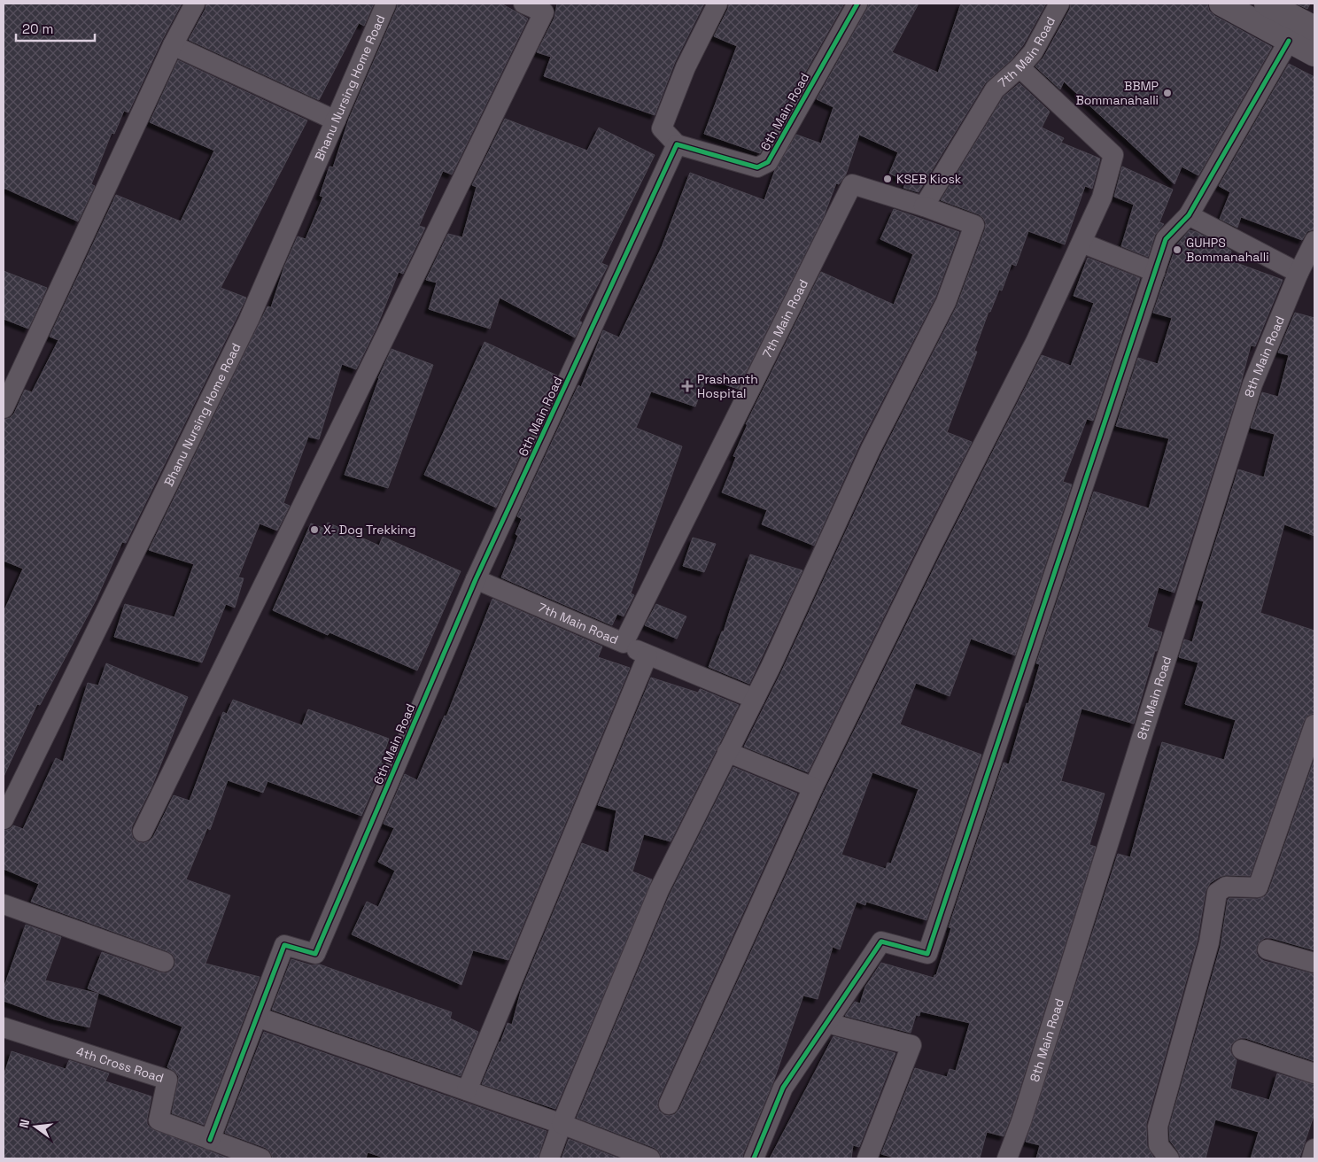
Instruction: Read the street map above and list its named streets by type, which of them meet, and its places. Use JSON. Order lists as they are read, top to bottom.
{
  "streets": {
    "street": [
      "7th Main Road",
      "Bhanu Nursing Home Road",
      "6th Main Road",
      "8th Main Road",
      "4th Cross Road"
    ]
  },
  "crossings": [
    ["7th Main Road", "6th Main Road"]
  ],
  "places": {
    "other": [
      "BBMP Bommanahalli",
      "KSEB Kiosk",
      "GUHPS Bommanahalli",
      "X- Dog Trekking"
    ],
    "health": ["Prashanth Hospital"]
  },
  "scale_bar": "20 m",
  "north": "left"
}
